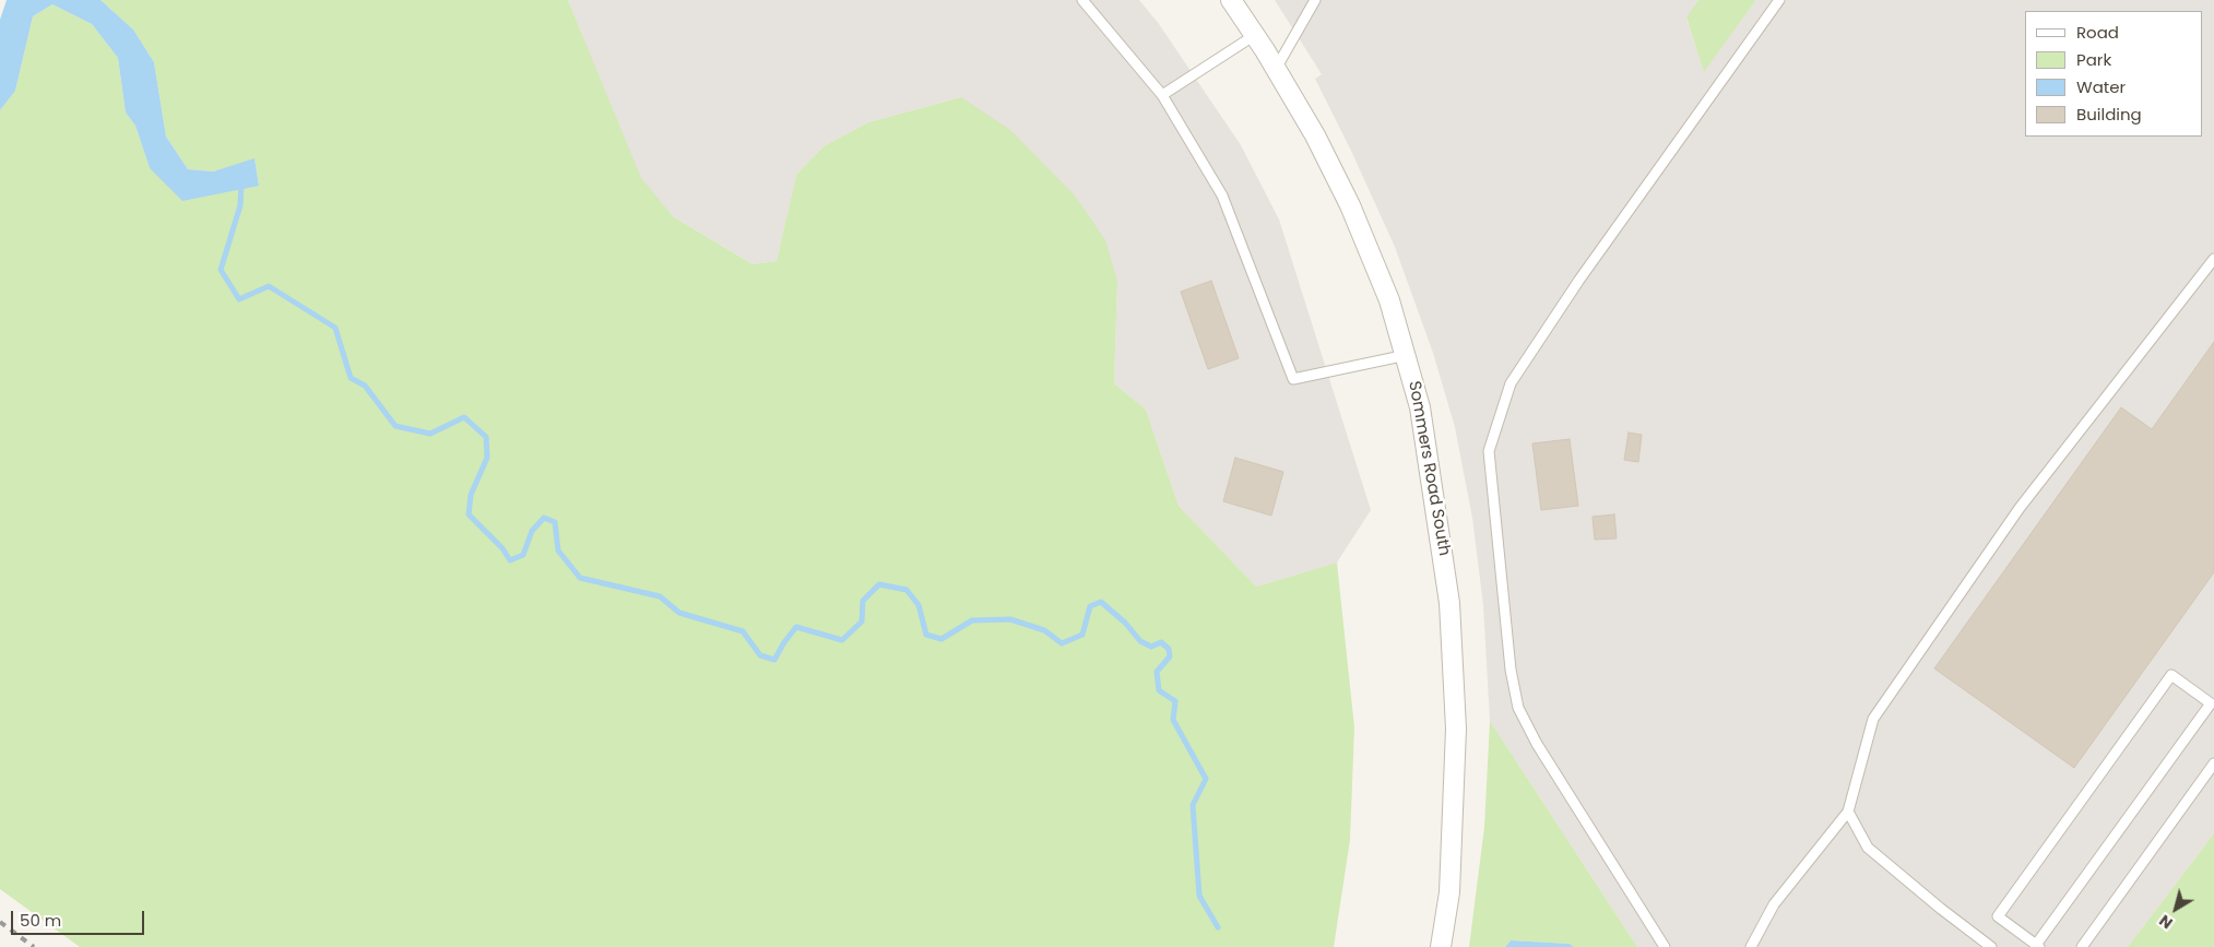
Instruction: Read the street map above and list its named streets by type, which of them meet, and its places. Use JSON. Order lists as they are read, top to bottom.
{
  "streets": {
    "street": ["Sommers Road South"]
  },
  "legend": [
    "Road",
    "Park",
    "Water",
    "Building"
  ],
  "scale_bar": "50 m",
  "north": "bottom left"
}
